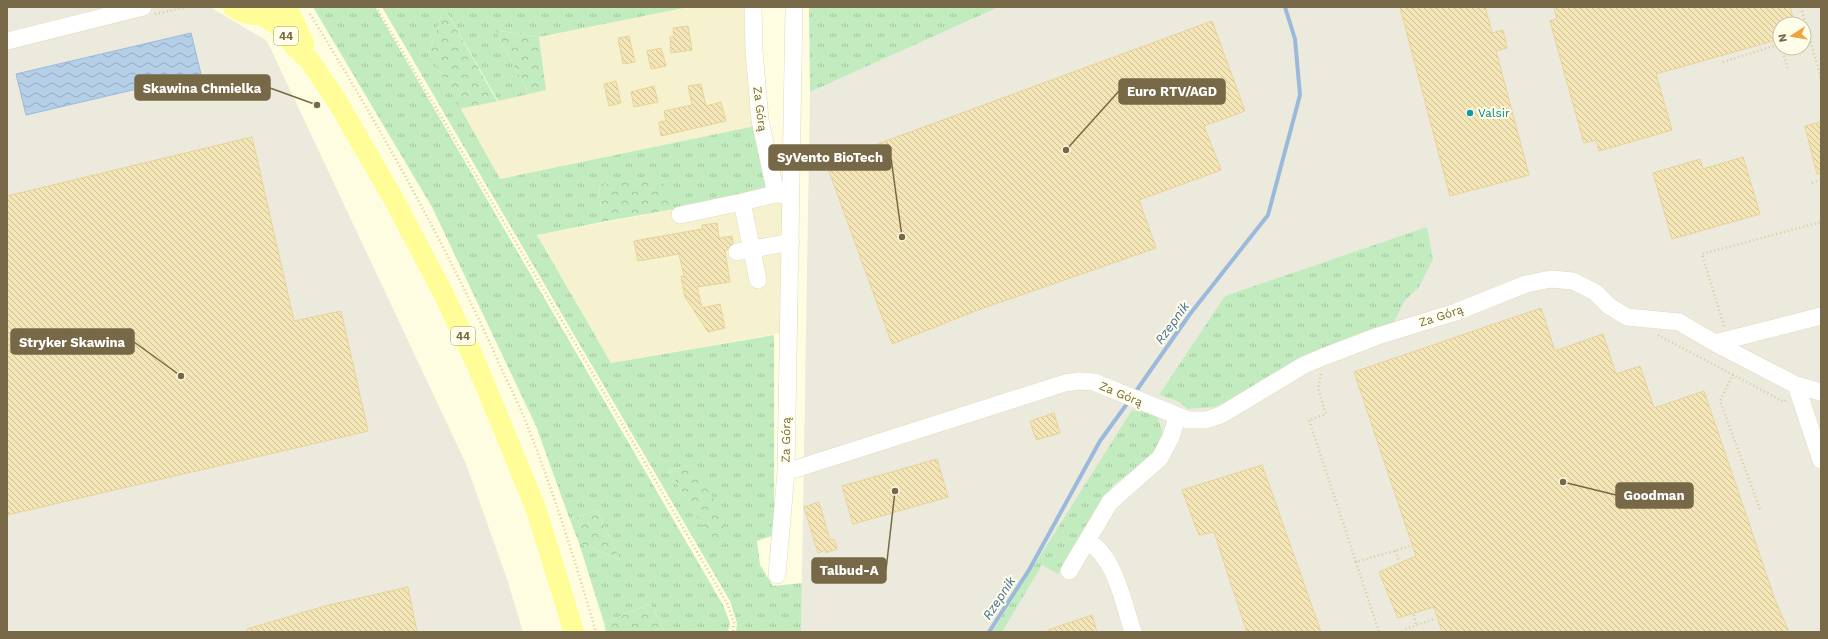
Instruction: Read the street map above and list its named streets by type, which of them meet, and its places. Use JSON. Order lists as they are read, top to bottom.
{
  "streets": {
    "main road": ["44"],
    "street": ["Za Górą"]
  },
  "water": ["Rzepnik"],
  "places": [
    "Skawina Chmielka",
    "Valsir",
    "Euro RTV/AGD",
    "SyVento BioTech",
    "Stryker Skawina",
    "Goodman",
    "Talbud-A"
  ],
  "north": "left"
}
